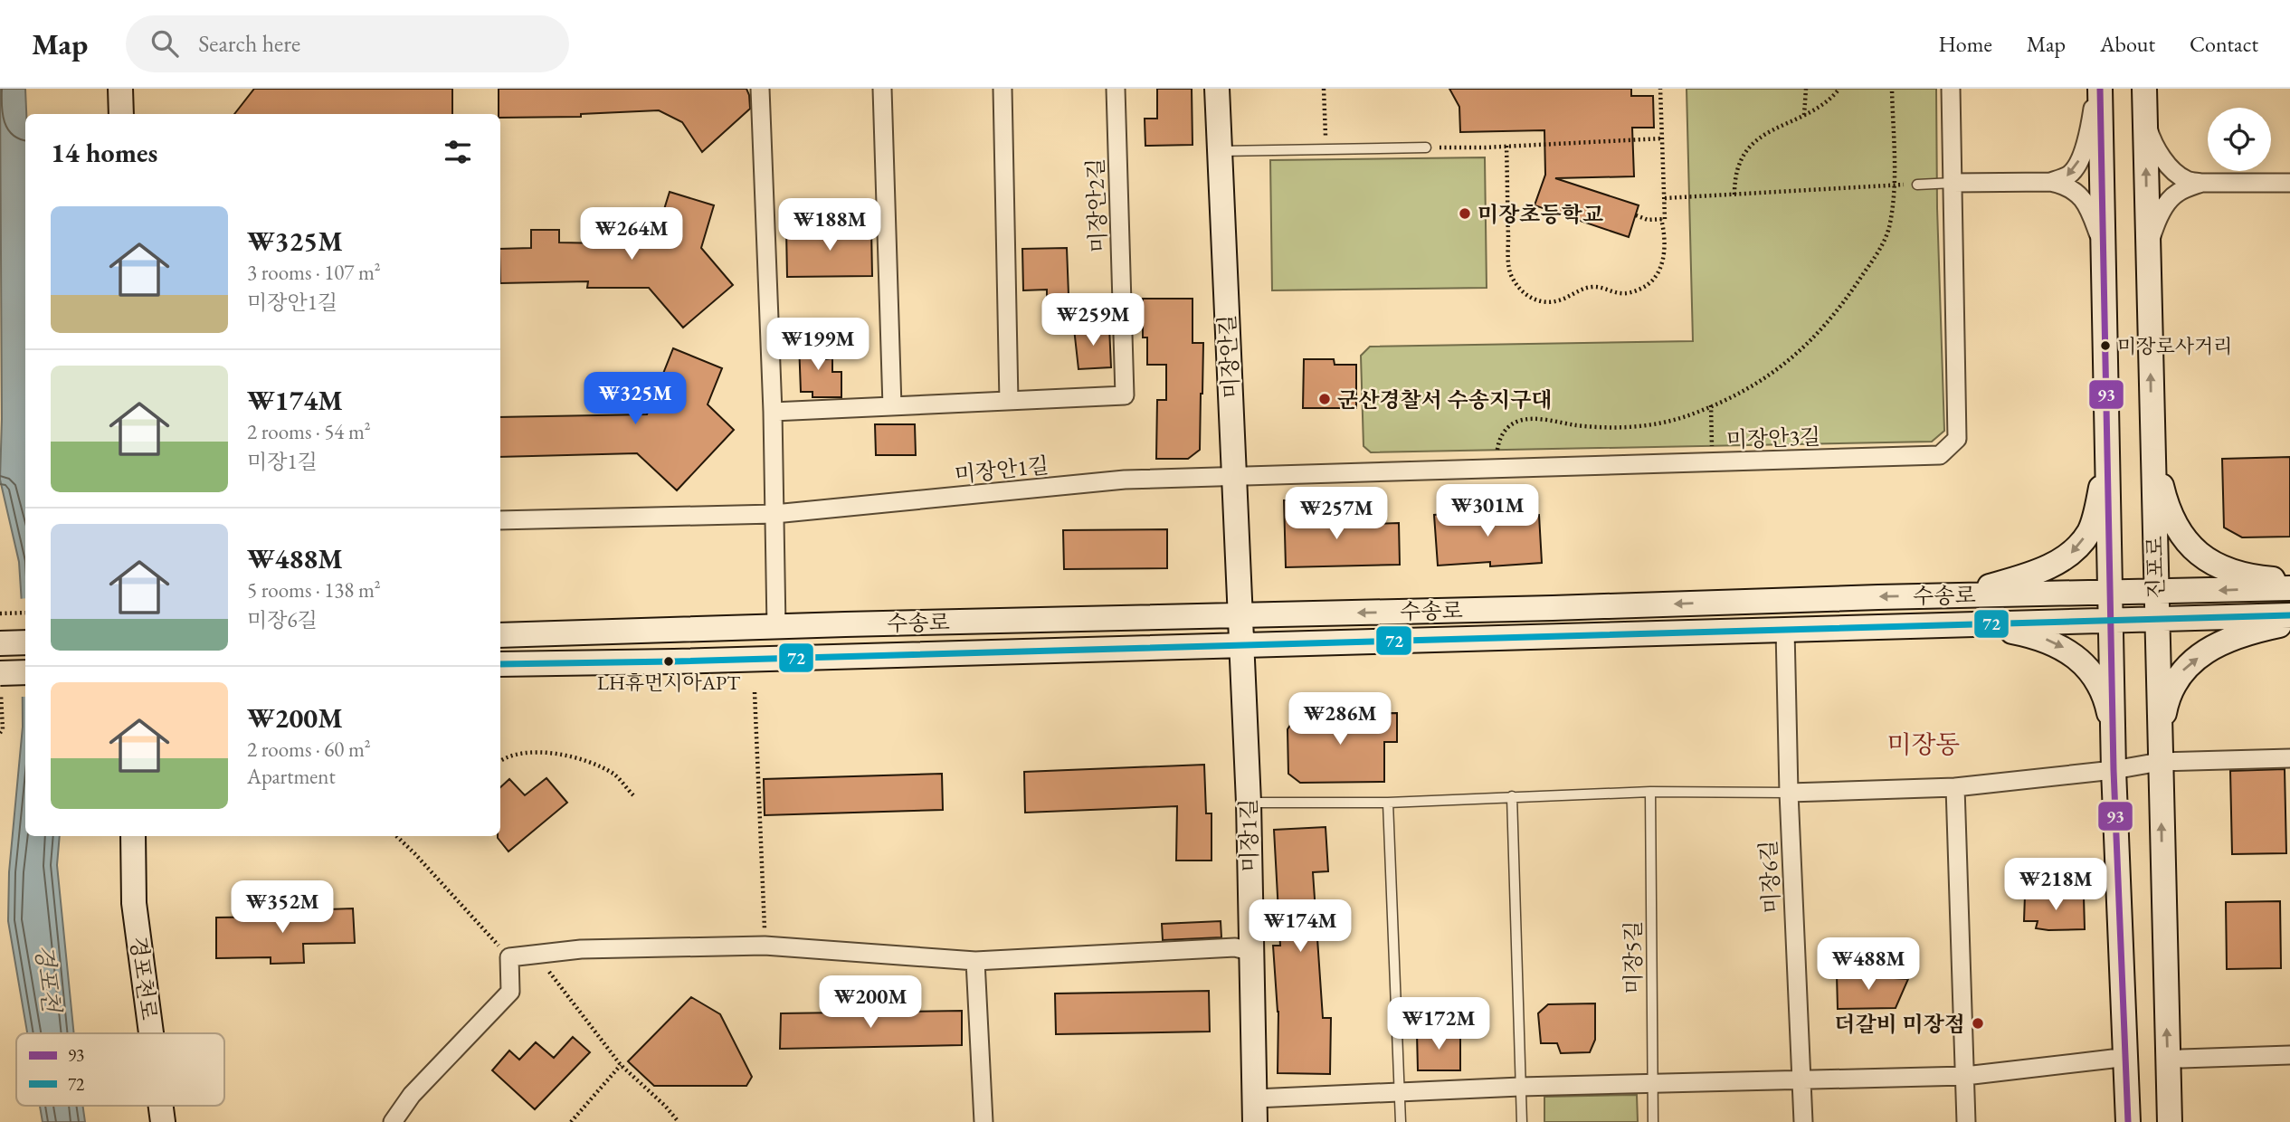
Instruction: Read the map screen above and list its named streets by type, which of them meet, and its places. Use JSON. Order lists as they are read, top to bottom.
{
  "streets": {
    "street": [
      "미장안2길",
      "미장안길",
      "미장안3길",
      "미장안1길",
      "진포로",
      "수송로",
      "미장1길",
      "미장6길",
      "경포천로"
    ],
    "lane": ["미장5길"]
  },
  "crossings": [
    ["미장안길", "미장안3길"],
    ["미장안길", "미장안1길"],
    ["미장안길", "수송로"],
    ["미장안길", "미장1길"],
    ["미장안3길", "미장안1길"],
    ["진포로", "수송로"],
    ["수송로", "미장1길"],
    ["수송로", "미장6길"]
  ],
  "districts": ["미장동"],
  "water": ["경포천"],
  "places": [
    "미장초등학교",
    "미장로사거리",
    "군산경찰서 수송지구대",
    "LH휴먼시아APT",
    "더갈비 미장점"
  ],
  "lines": ["transit line 93", "transit line 72"],
  "legend": ["93", "72"],
  "page": {
    "header": "Map",
    "search": "Search here",
    "nav": [
      "Home",
      "Map",
      "About",
      "Contact"
    ],
    "heading": "14 homes",
    "list": [
      {
        "name": "₩325M",
        "note": "3 rooms · 107 m² · 미장안1길"
      },
      {
        "name": "₩174M",
        "note": "2 rooms · 54 m² · 미장1길"
      },
      {
        "name": "₩488M",
        "note": "5 rooms · 138 m² · 미장6길"
      },
      {
        "name": "₩200M",
        "note": "2 rooms · 60 m² · Apartment"
      }
    ],
    "price": [
      "₩188M",
      "₩264M",
      "₩259M",
      "₩199M",
      "₩325M",
      "₩301M",
      "₩257M",
      "₩286M",
      "₩218M",
      "₩352M",
      "₩174M",
      "₩488M",
      "₩200M",
      "₩172M"
    ]
  }
}
